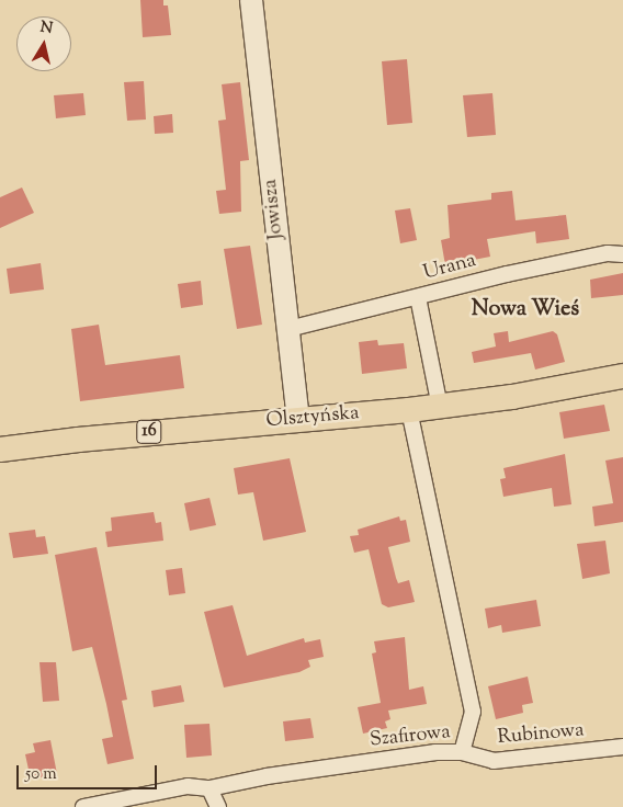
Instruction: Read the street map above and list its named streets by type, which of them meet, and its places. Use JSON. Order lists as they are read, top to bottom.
{
  "streets": {
    "main road": ["Olsztyńska", "16"],
    "street": [
      "Jowisza",
      "Urana",
      "Rubinowa",
      "Szafirowa"
    ]
  },
  "crossings": [
    ["Jowisza", "Urana"],
    ["Jowisza", "Olsztyńska"],
    ["Olsztyńska", "Szafirowa"],
    ["Rubinowa", "Szafirowa"]
  ],
  "districts": ["Nowa Wieś"],
  "scale_bar": "50 m",
  "north": "top"
}
